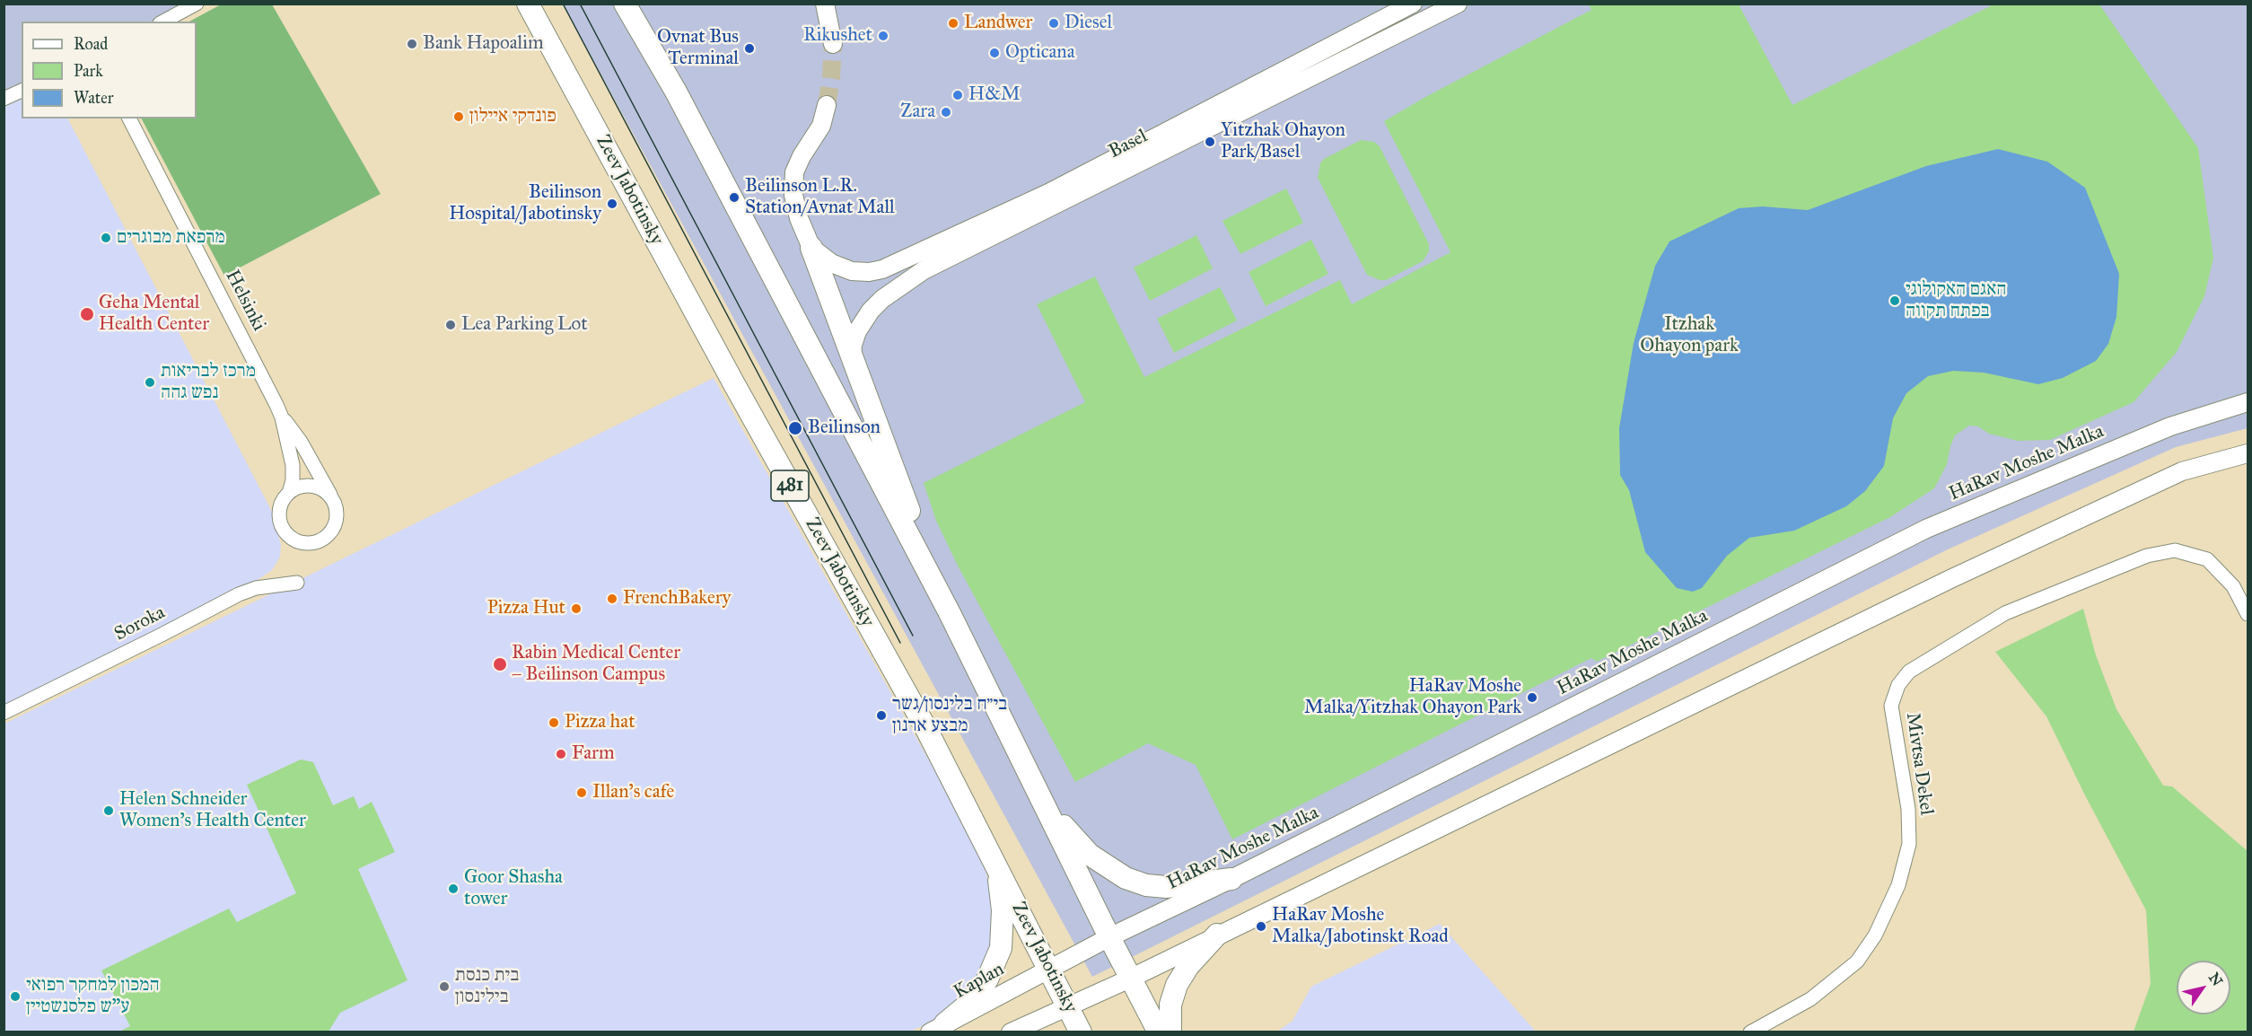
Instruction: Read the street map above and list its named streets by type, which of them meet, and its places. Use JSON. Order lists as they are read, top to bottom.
{
  "streets": {
    "main road": ["Zeev Jabotinsky", "481"],
    "street": [
      "Basel",
      "Helsinki",
      "HaRav Moshe Malka",
      "Soroka",
      "Mivtsa Dekel",
      "Kaplan"
    ]
  },
  "crossings": [
    ["Zeev Jabotinsky", "HaRav Moshe Malka"],
    ["Zeev Jabotinsky", "Kaplan"],
    ["HaRav Moshe Malka", "Kaplan"]
  ],
  "parks": ["Itzhak Ohayon park"],
  "places": [
    "Landwer",
    "Diesel",
    "Rikushet",
    "Bank Hapoalim",
    "Ovnat Bus Terminal",
    "Opticana",
    "H&M",
    "Zara",
    "פונדקי איילון",
    "Yitzhak Ohayon Park/Basel",
    "Beilinson L.R. Station/Avnat Mall",
    "Beilinson Hospital/Jabotinsky",
    "מרפאת מבוגרים",
    "האגם האקולוגי בפתח תקווה",
    "Geha Mental Health Center",
    "Lea Parking Lot",
    "מרכז לבריאות נפש גהה",
    "Beilinson",
    "FrenchBakery",
    "Pizza Hut",
    "Rabin Medical Center – Beilinson Campus",
    "HaRav Moshe Malka/Yitzhak Ohayon Park",
    "בי״ח בלינסון/גשר מבצע ארנון",
    "Pizza hat",
    "Farm",
    "Illan's cafe",
    "Helen Schneider Women's Health Center",
    "Goor Shasha tower",
    "HaRav Moshe Malka/Jabotinskt Road",
    "בית כנסת בילינסון",
    "המכון למחקר רפואי ע\"ש פלסנשטיין"
  ],
  "legend": ["Road", "Park", "Water"],
  "north": "top right"
}
